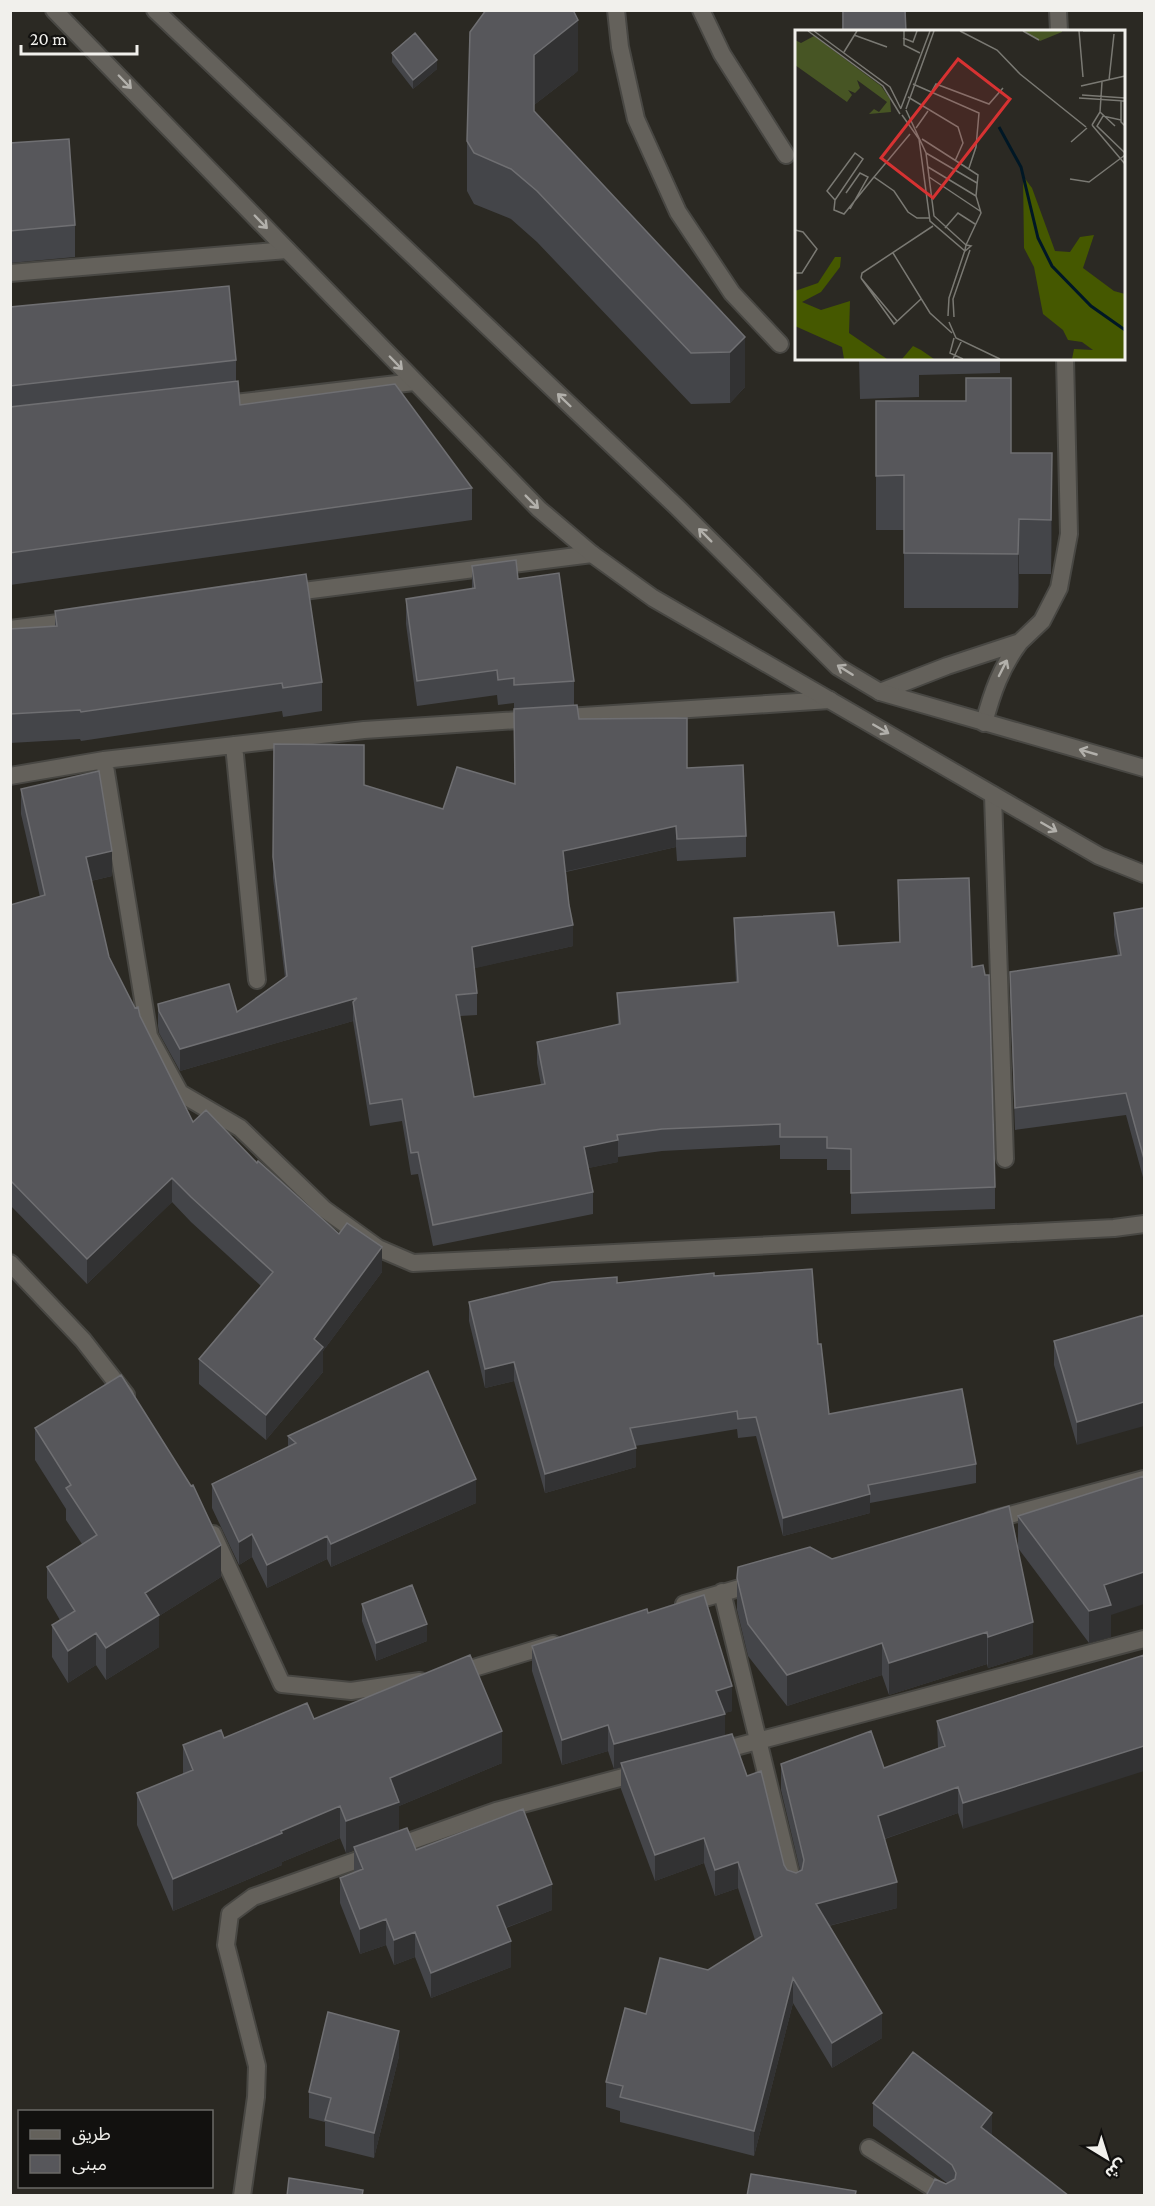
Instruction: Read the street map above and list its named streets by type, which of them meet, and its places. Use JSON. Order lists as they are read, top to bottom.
{
  "legend": ["طريق", "مبنى"],
  "scale_bar": "20 m",
  "north": "bottom right"
}
